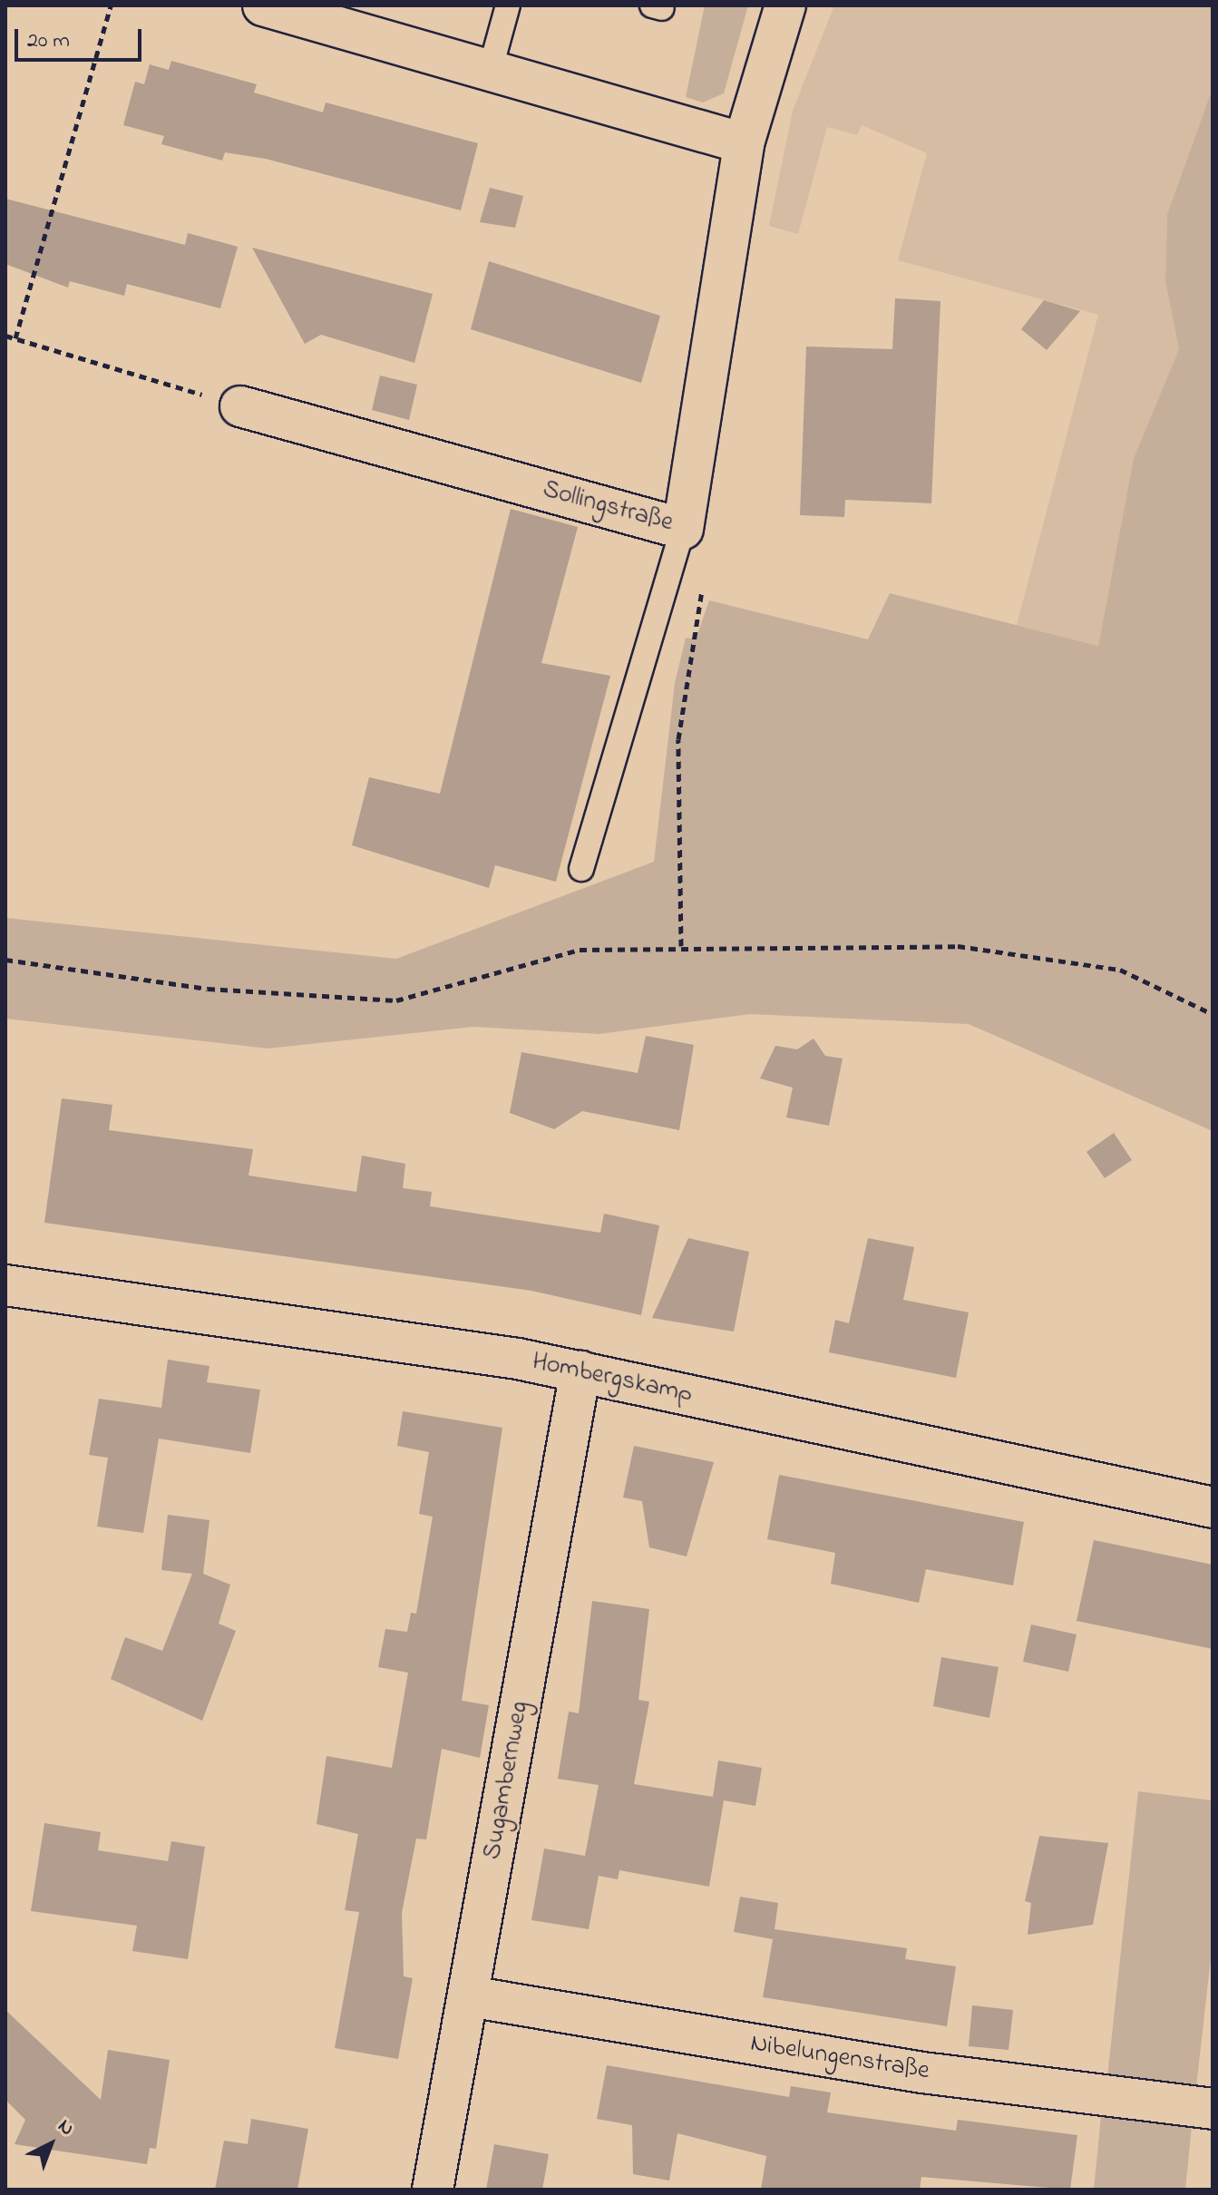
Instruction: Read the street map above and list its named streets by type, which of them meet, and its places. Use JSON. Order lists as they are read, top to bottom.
{
  "streets": {
    "street": [
      "Sollingstraße",
      "Hombergskamp",
      "Sugambernweg",
      "Nibelungenstraße"
    ]
  },
  "crossings": [
    ["Hombergskamp", "Sugambernweg"],
    ["Sugambernweg", "Nibelungenstraße"]
  ],
  "scale_bar": "20 m",
  "north": "top right"
}
